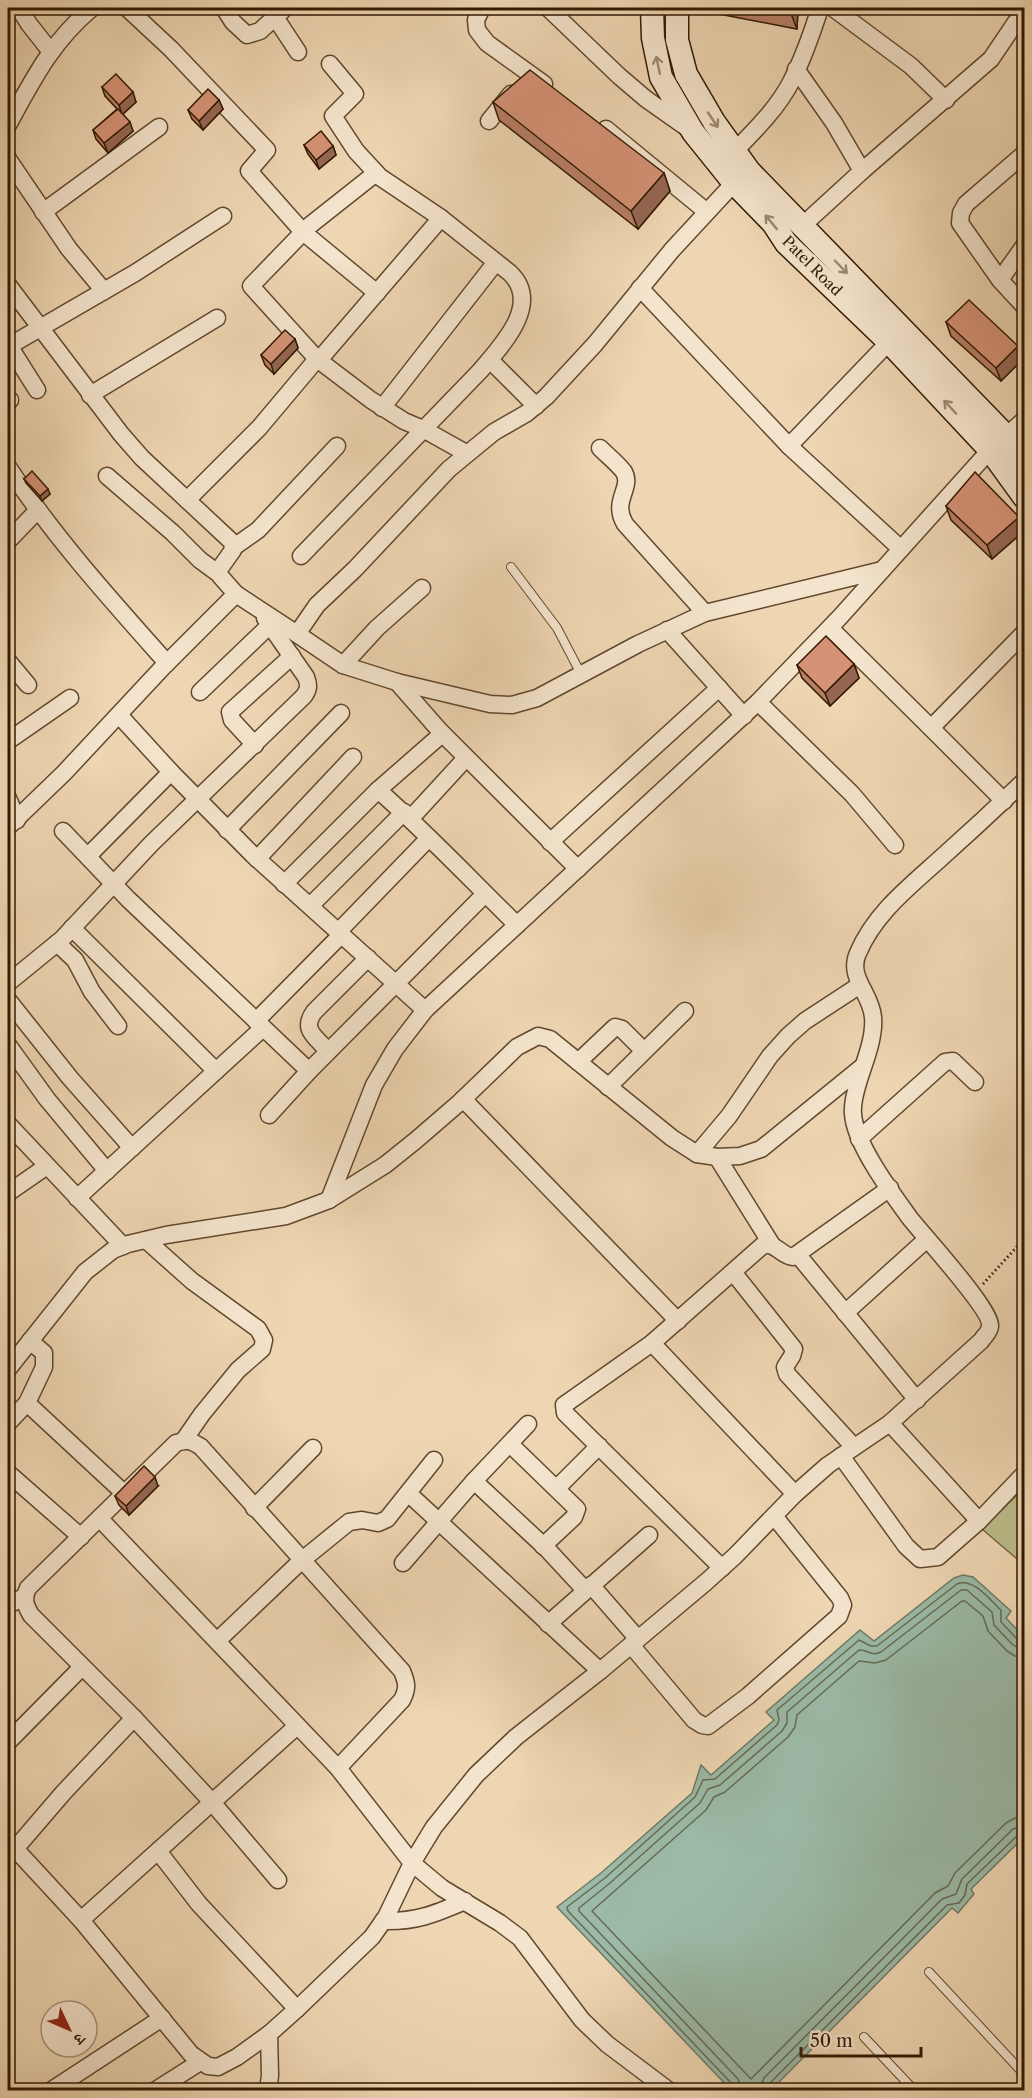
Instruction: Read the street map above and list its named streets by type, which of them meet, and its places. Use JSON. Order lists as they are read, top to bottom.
{
  "streets": {
    "street": ["Patel Road"]
  },
  "scale_bar": "50 m",
  "north": "bottom right"
}
